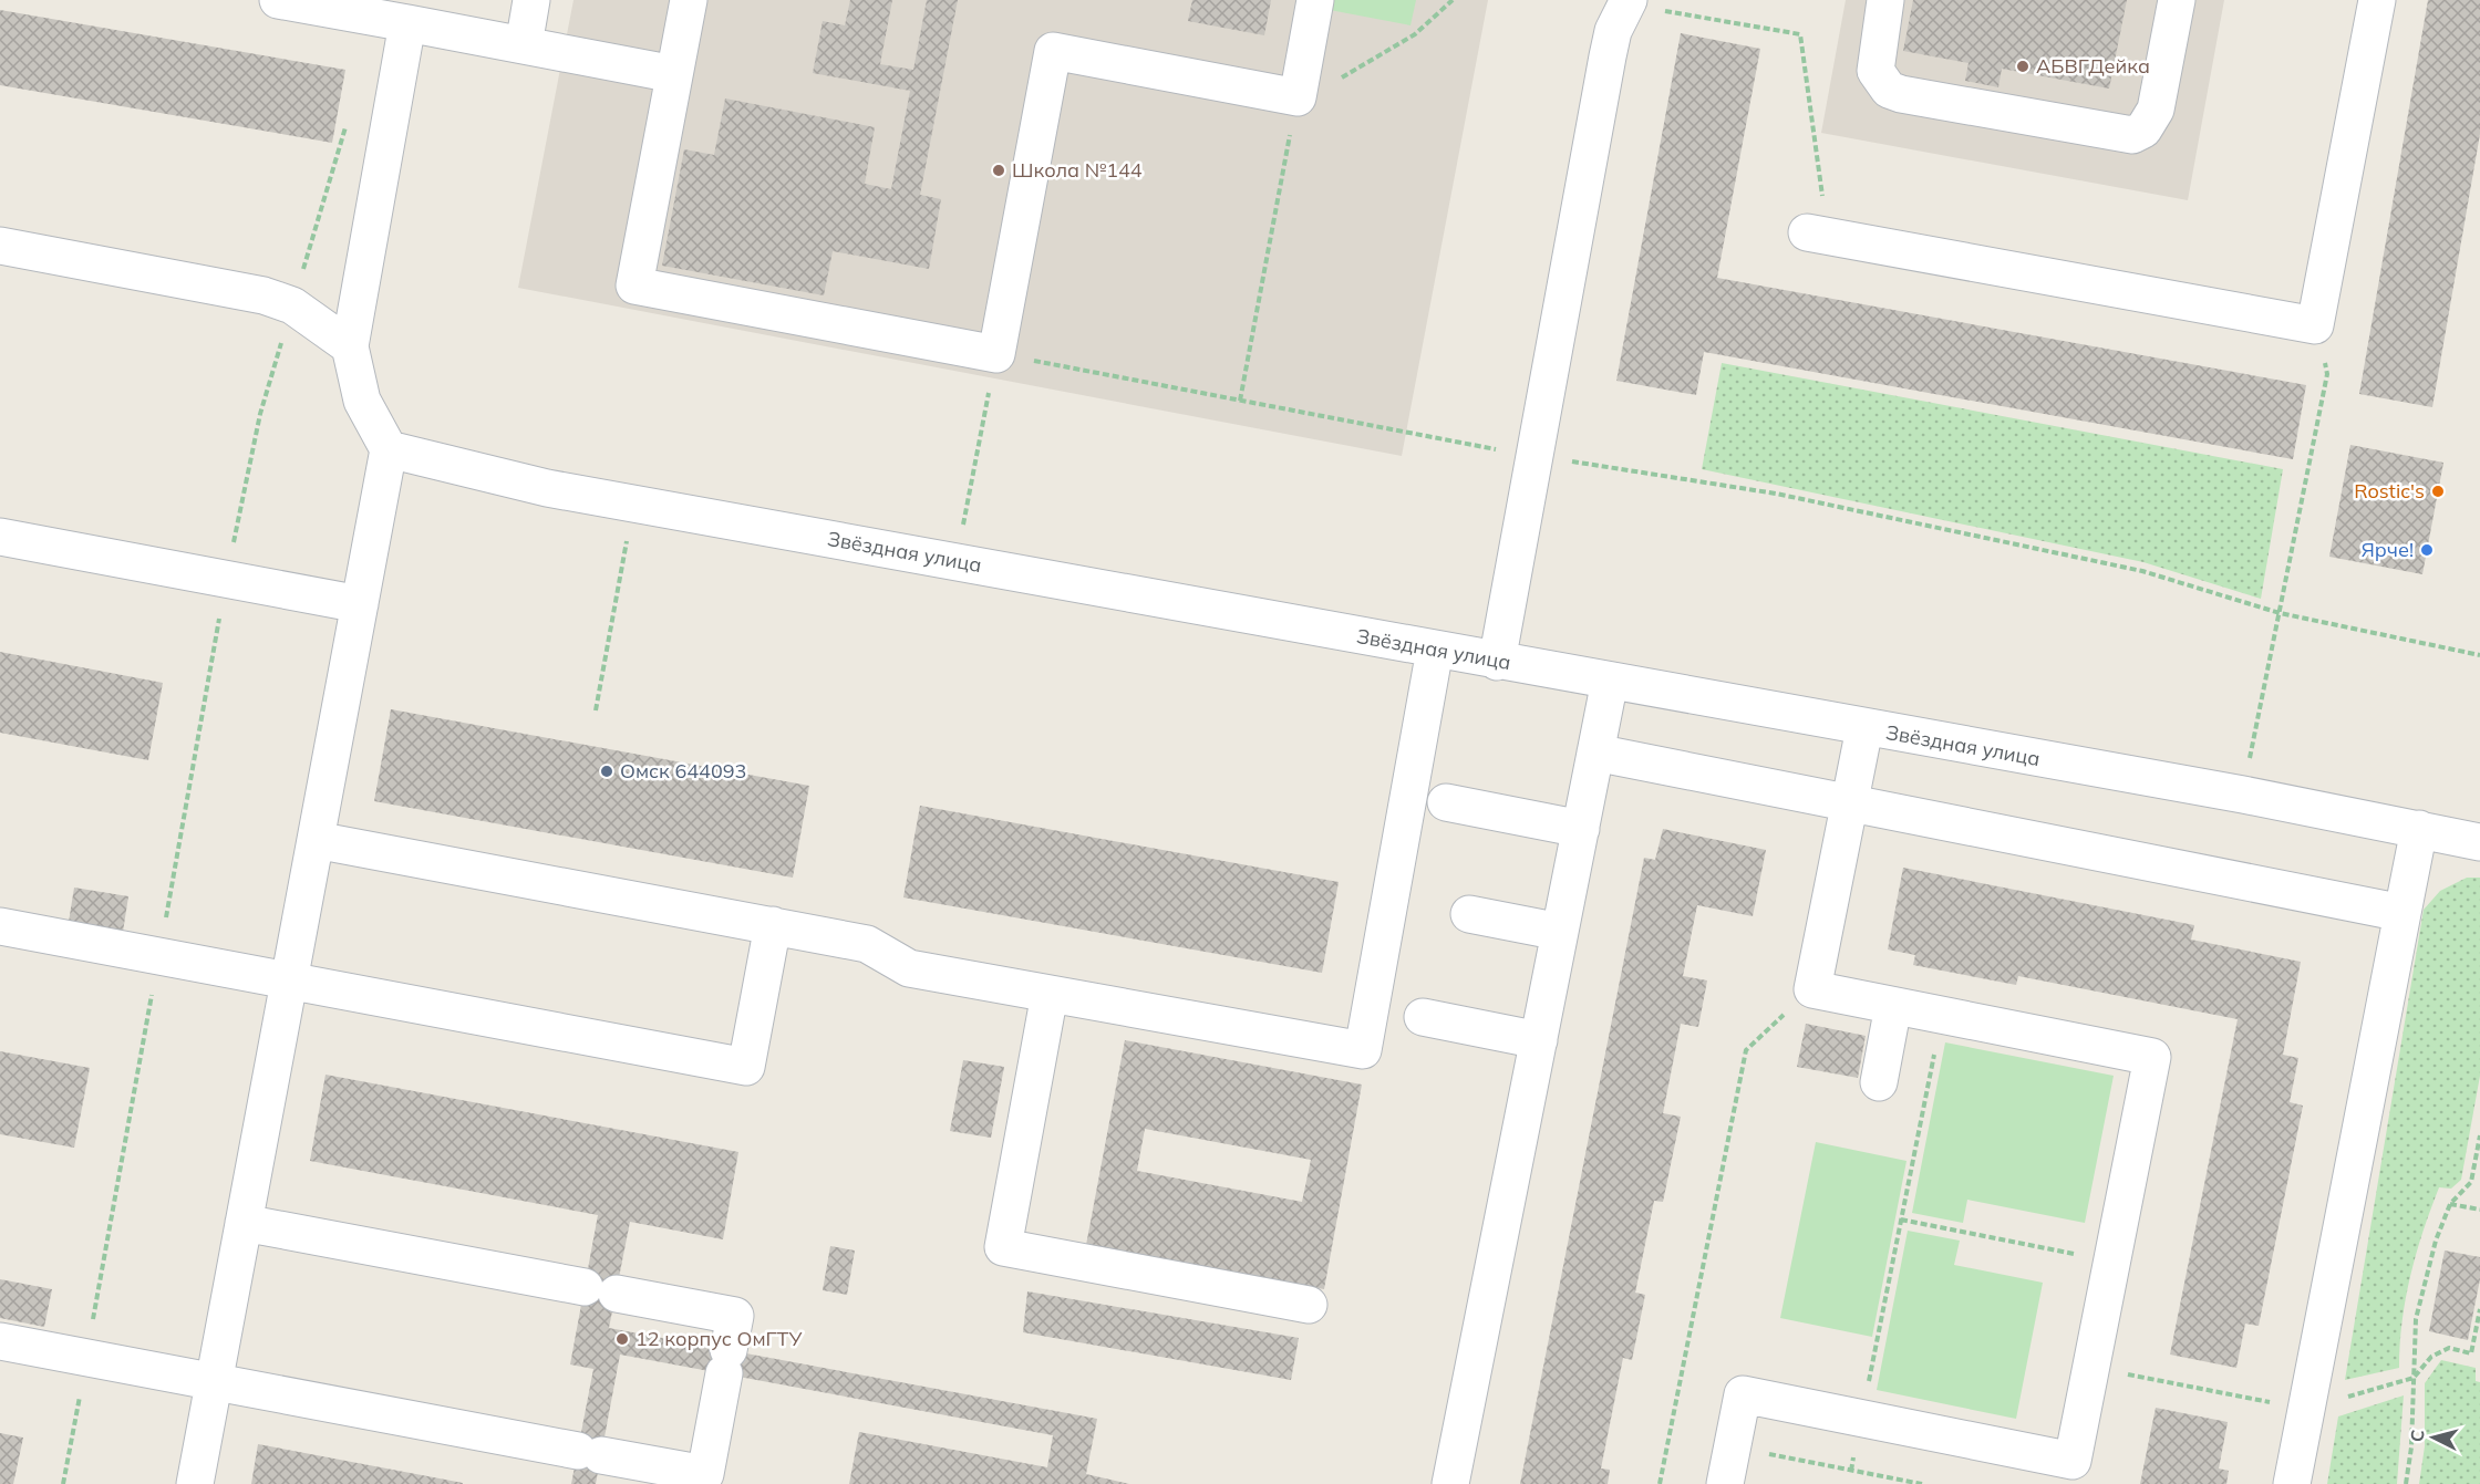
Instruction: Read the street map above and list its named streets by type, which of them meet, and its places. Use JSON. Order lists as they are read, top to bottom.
{
  "streets": {
    "street": ["Звёздная улица"]
  },
  "places": [
    "АБВГДейка",
    "Школа №144",
    "Rostic's",
    "Ярче!",
    "Омск 644093",
    "12 корпус ОмГТУ"
  ],
  "north": "left"
}
